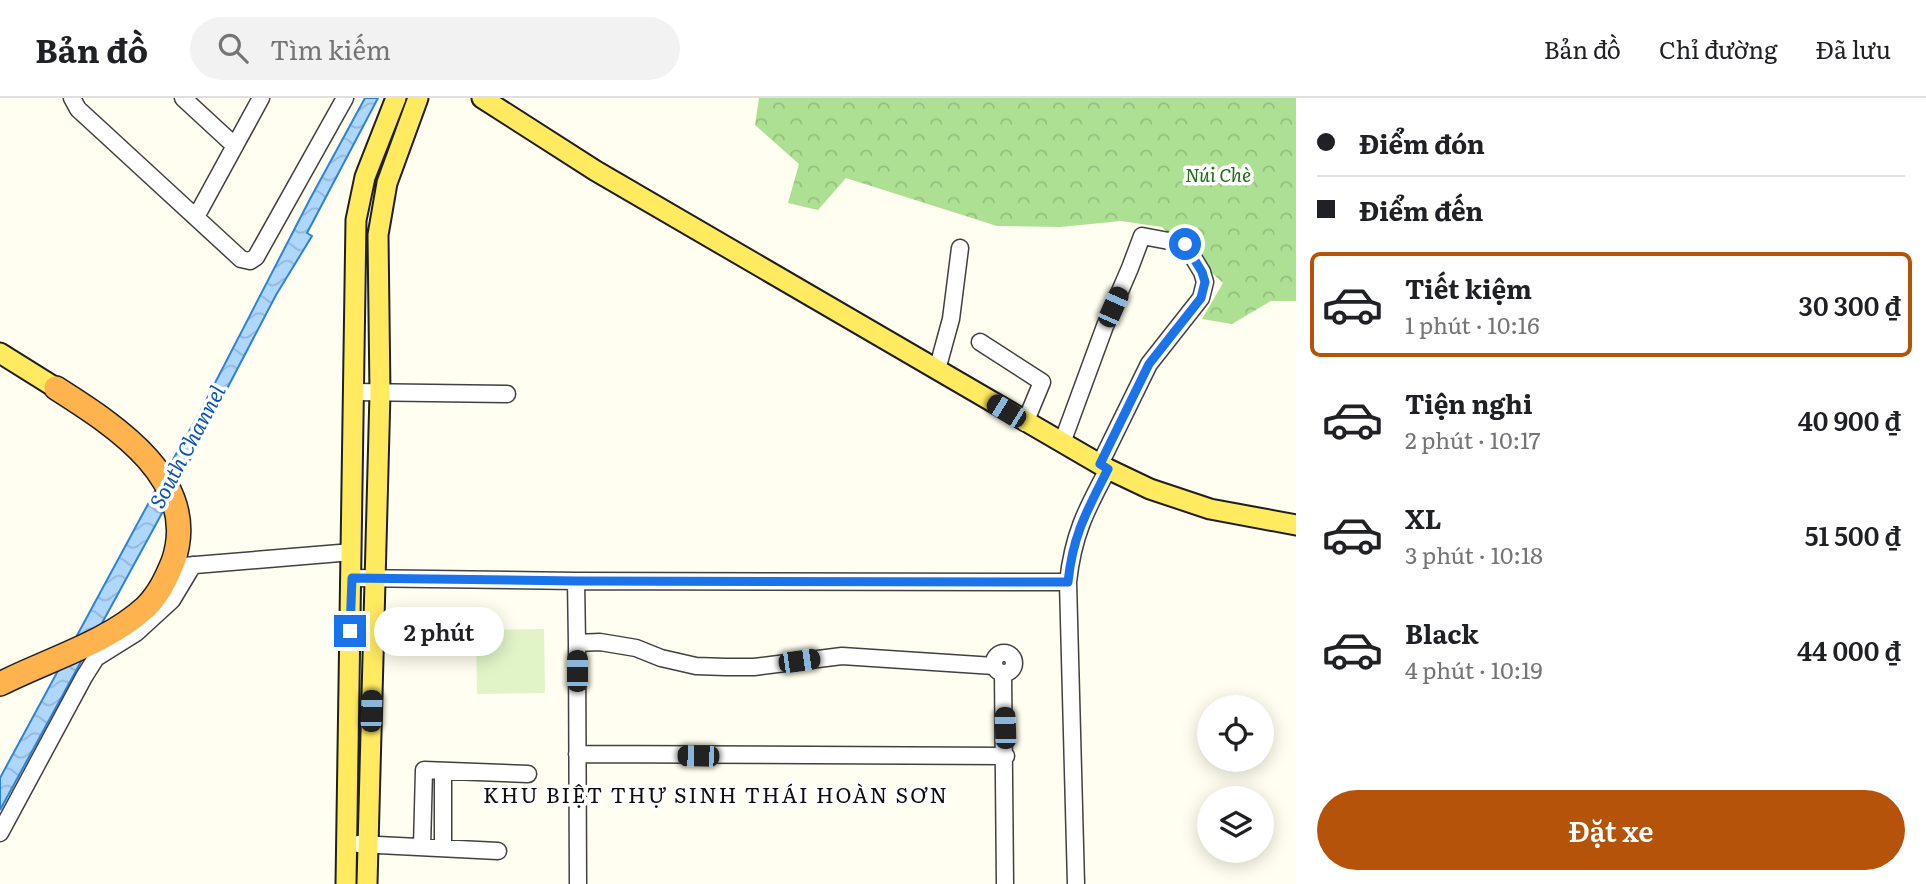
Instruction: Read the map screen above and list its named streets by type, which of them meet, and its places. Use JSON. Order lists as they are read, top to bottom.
{
  "districts": ["KHU BIỆT THỰ SINH THÁI HOÀN SƠN"],
  "water": ["South Channel"],
  "parks": ["Núi Chè"],
  "page": {
    "header": "Bản đồ",
    "search": "Tìm kiếm",
    "nav": ["Bản đồ", "Chỉ đường", "Đã lưu"],
    "banner": ["Điểm đón", "Điểm đến"],
    "list": [
      {
        "name": "Tiết kiệm",
        "note": "1 phút · 10:16",
        "value": "30 300 ₫"
      },
      {
        "name": "Tiện nghi",
        "note": "2 phút · 10:17",
        "value": "40 900 ₫"
      },
      {
        "name": "XL",
        "note": "3 phút · 10:18",
        "value": "51 500 ₫"
      },
      {
        "name": "Black",
        "note": "4 phút · 10:19",
        "value": "44 000 ₫"
      }
    ],
    "bubble": "2 phút",
    "buttons": "Đặt xe"
  }
}
